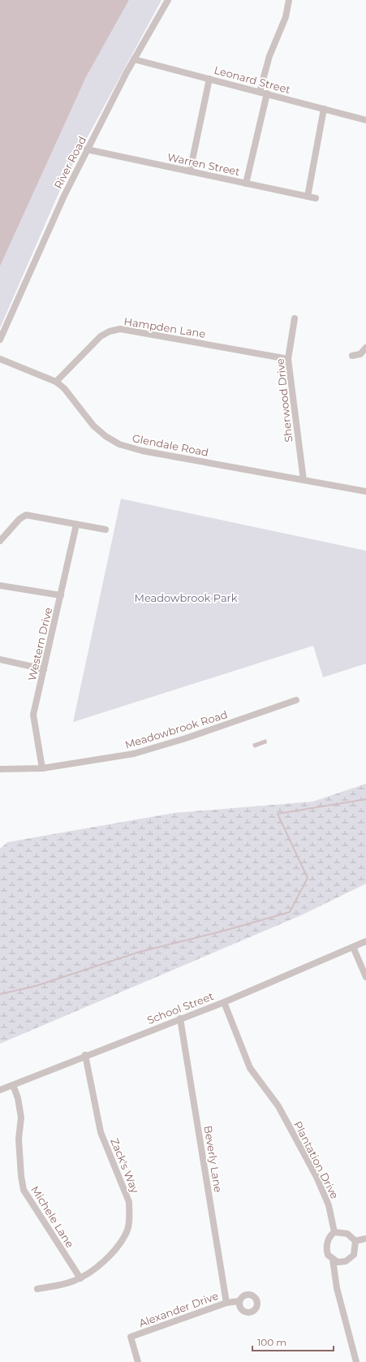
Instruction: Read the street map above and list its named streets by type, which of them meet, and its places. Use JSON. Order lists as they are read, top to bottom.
{
  "streets": {
    "street": [
      "Leonard Street",
      "River Road",
      "Warren Street",
      "Hampden Lane",
      "Sherwood Drive",
      "Glendale Road",
      "Western Drive",
      "Meadowbrook Road",
      "School Street",
      "Beverly Lane",
      "Plantation Drive",
      "Zack's Way",
      "Michele Lane",
      "Alexander Drive"
    ]
  },
  "crossings": [
    ["Leonard Street", "River Road"],
    ["River Road", "Warren Street"],
    ["Hampden Lane", "Sherwood Drive"],
    ["Hampden Lane", "Glendale Road"],
    ["Sherwood Drive", "Glendale Road"],
    ["Western Drive", "Meadowbrook Road"],
    ["School Street", "Beverly Lane"],
    ["School Street", "Plantation Drive"],
    ["School Street", "Zack's Way"],
    ["School Street", "Michele Lane"],
    ["Beverly Lane", "Alexander Drive"],
    ["Zack's Way", "Michele Lane"]
  ],
  "parks": ["Meadowbrook Park"],
  "scale_bar": "100 m"
}
